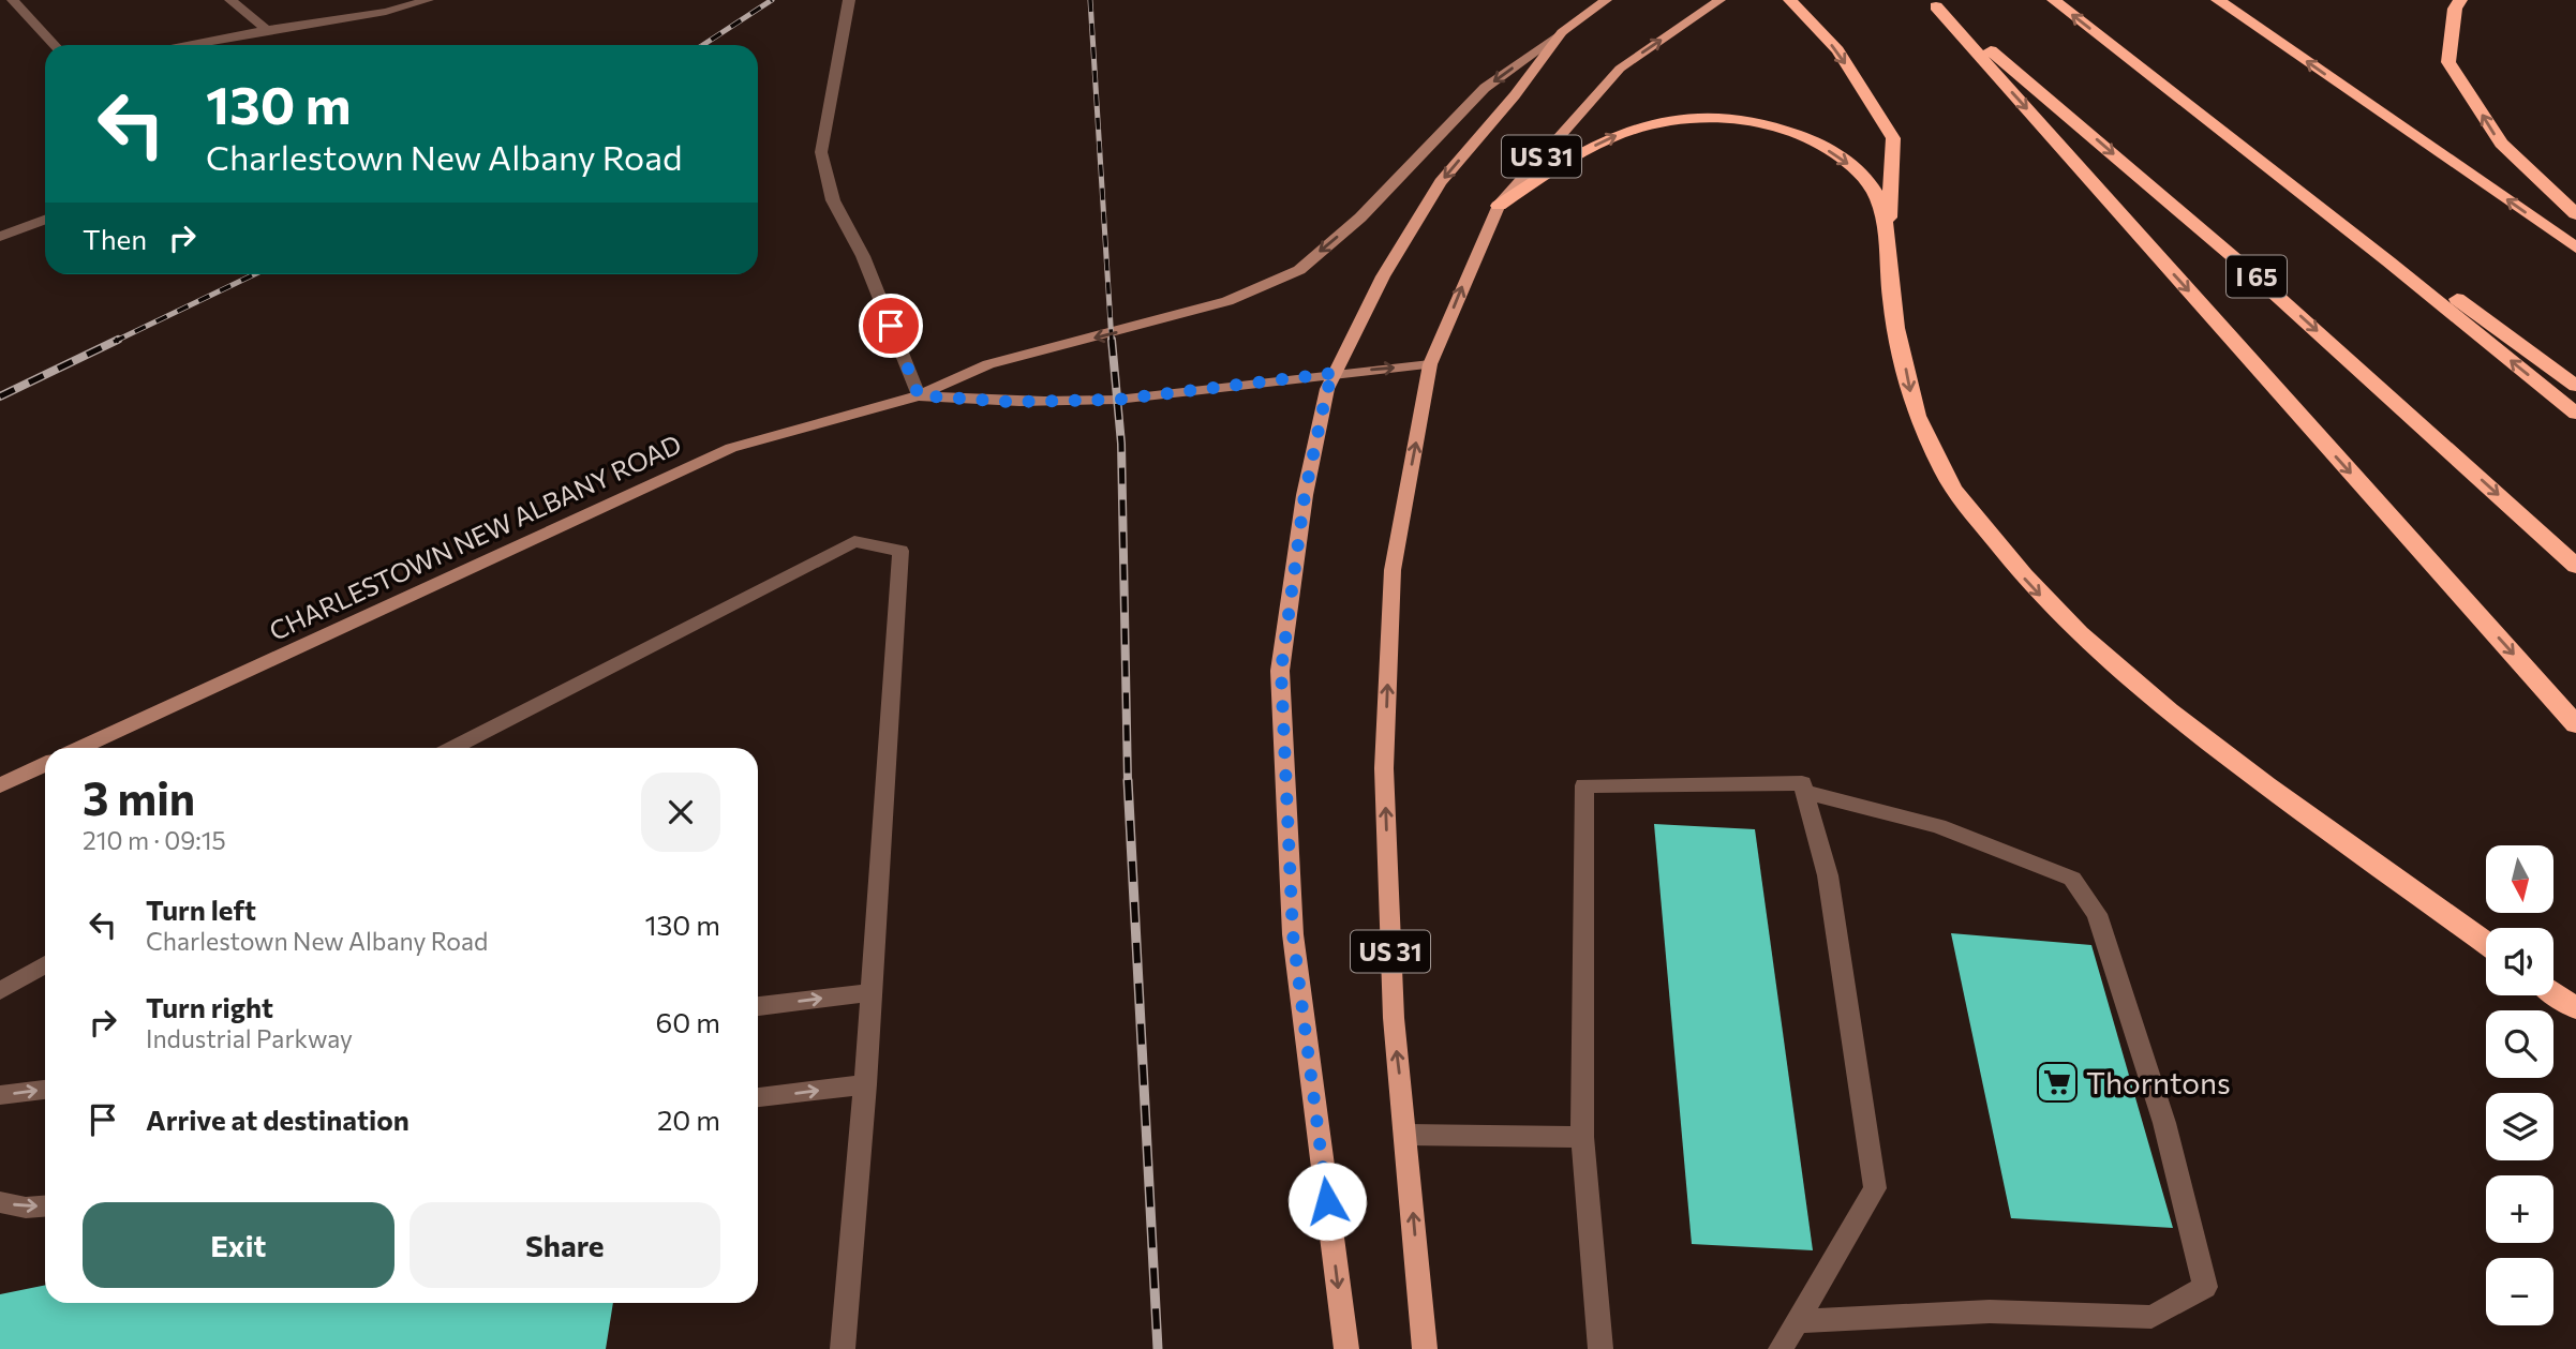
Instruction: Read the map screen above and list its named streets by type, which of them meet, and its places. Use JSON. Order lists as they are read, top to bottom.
{
  "streets": {
    "highway": ["I 65"],
    "main road": ["US 31", "CHARLESTOWN NEW ALBANY ROAD"]
  },
  "crossings": [
    ["US 31", "CHARLESTOWN NEW ALBANY ROAD"]
  ],
  "places": {
    "supermarket": ["Thorntons"]
  },
  "north": "bottom",
  "page": {
    "turn": ["130 m", "Charlestown New Albany Road"],
    "then": "Then",
    "heading": ["3 min", "210 m · 09:15"],
    "map_buttons": ["+", "−"],
    "list": [
      {
        "name": "Turn left",
        "note": "Charlestown New Albany Road",
        "value": "130 m"
      },
      {
        "name": "Turn right",
        "note": "Industrial Parkway",
        "value": "60 m"
      },
      {
        "name": "Arrive at destination",
        "value": "20 m"
      }
    ],
    "buttons": ["Exit", "Share"]
  }
}
